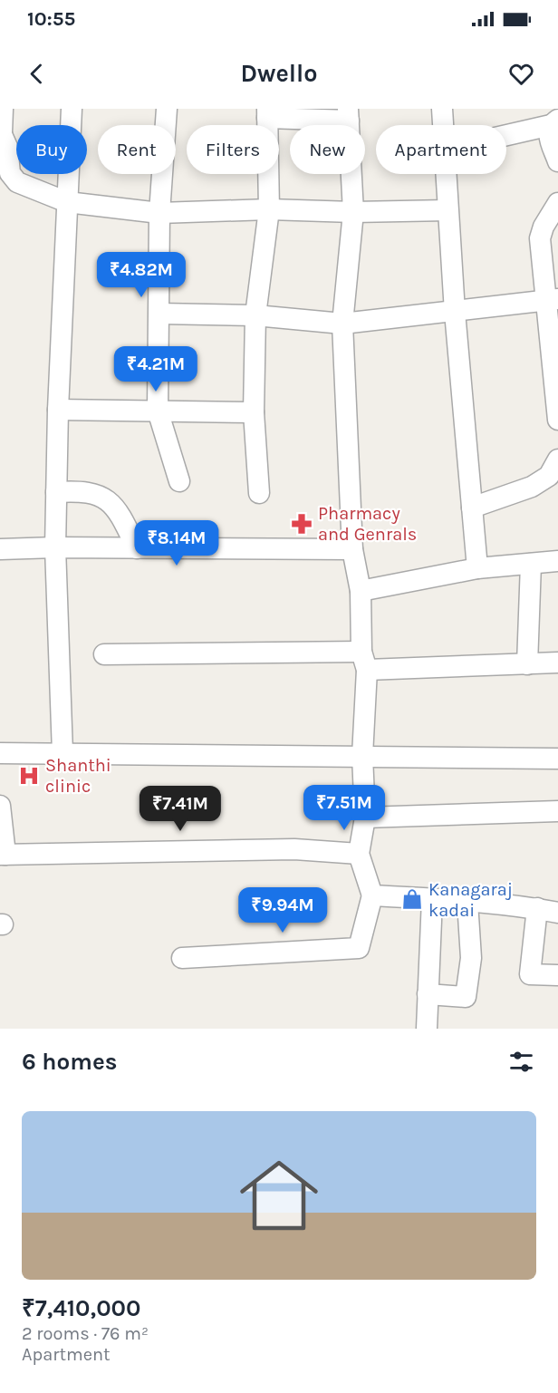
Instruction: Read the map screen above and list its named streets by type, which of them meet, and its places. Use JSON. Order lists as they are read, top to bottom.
{
  "places": {
    "pharmacy": ["Pharmacy and Genrals"],
    "hospital": ["Shanthi clinic"],
    "shop": ["Kanagaraj kadai"]
  },
  "page": {
    "status": "10:55",
    "header": "Dwello",
    "chip": [
      "Buy",
      "Rent",
      "Filters",
      "New",
      "Apartment"
    ],
    "price": [
      "₹4.82M",
      "₹4.21M",
      "₹8.14M",
      "₹7.51M",
      "₹7.41M",
      "₹9.94M"
    ],
    "heading": "6 homes",
    "list": [
      {
        "name": "₹7,410,000",
        "note": "2 rooms · 76 m² · Apartment"
      }
    ]
  }
}
